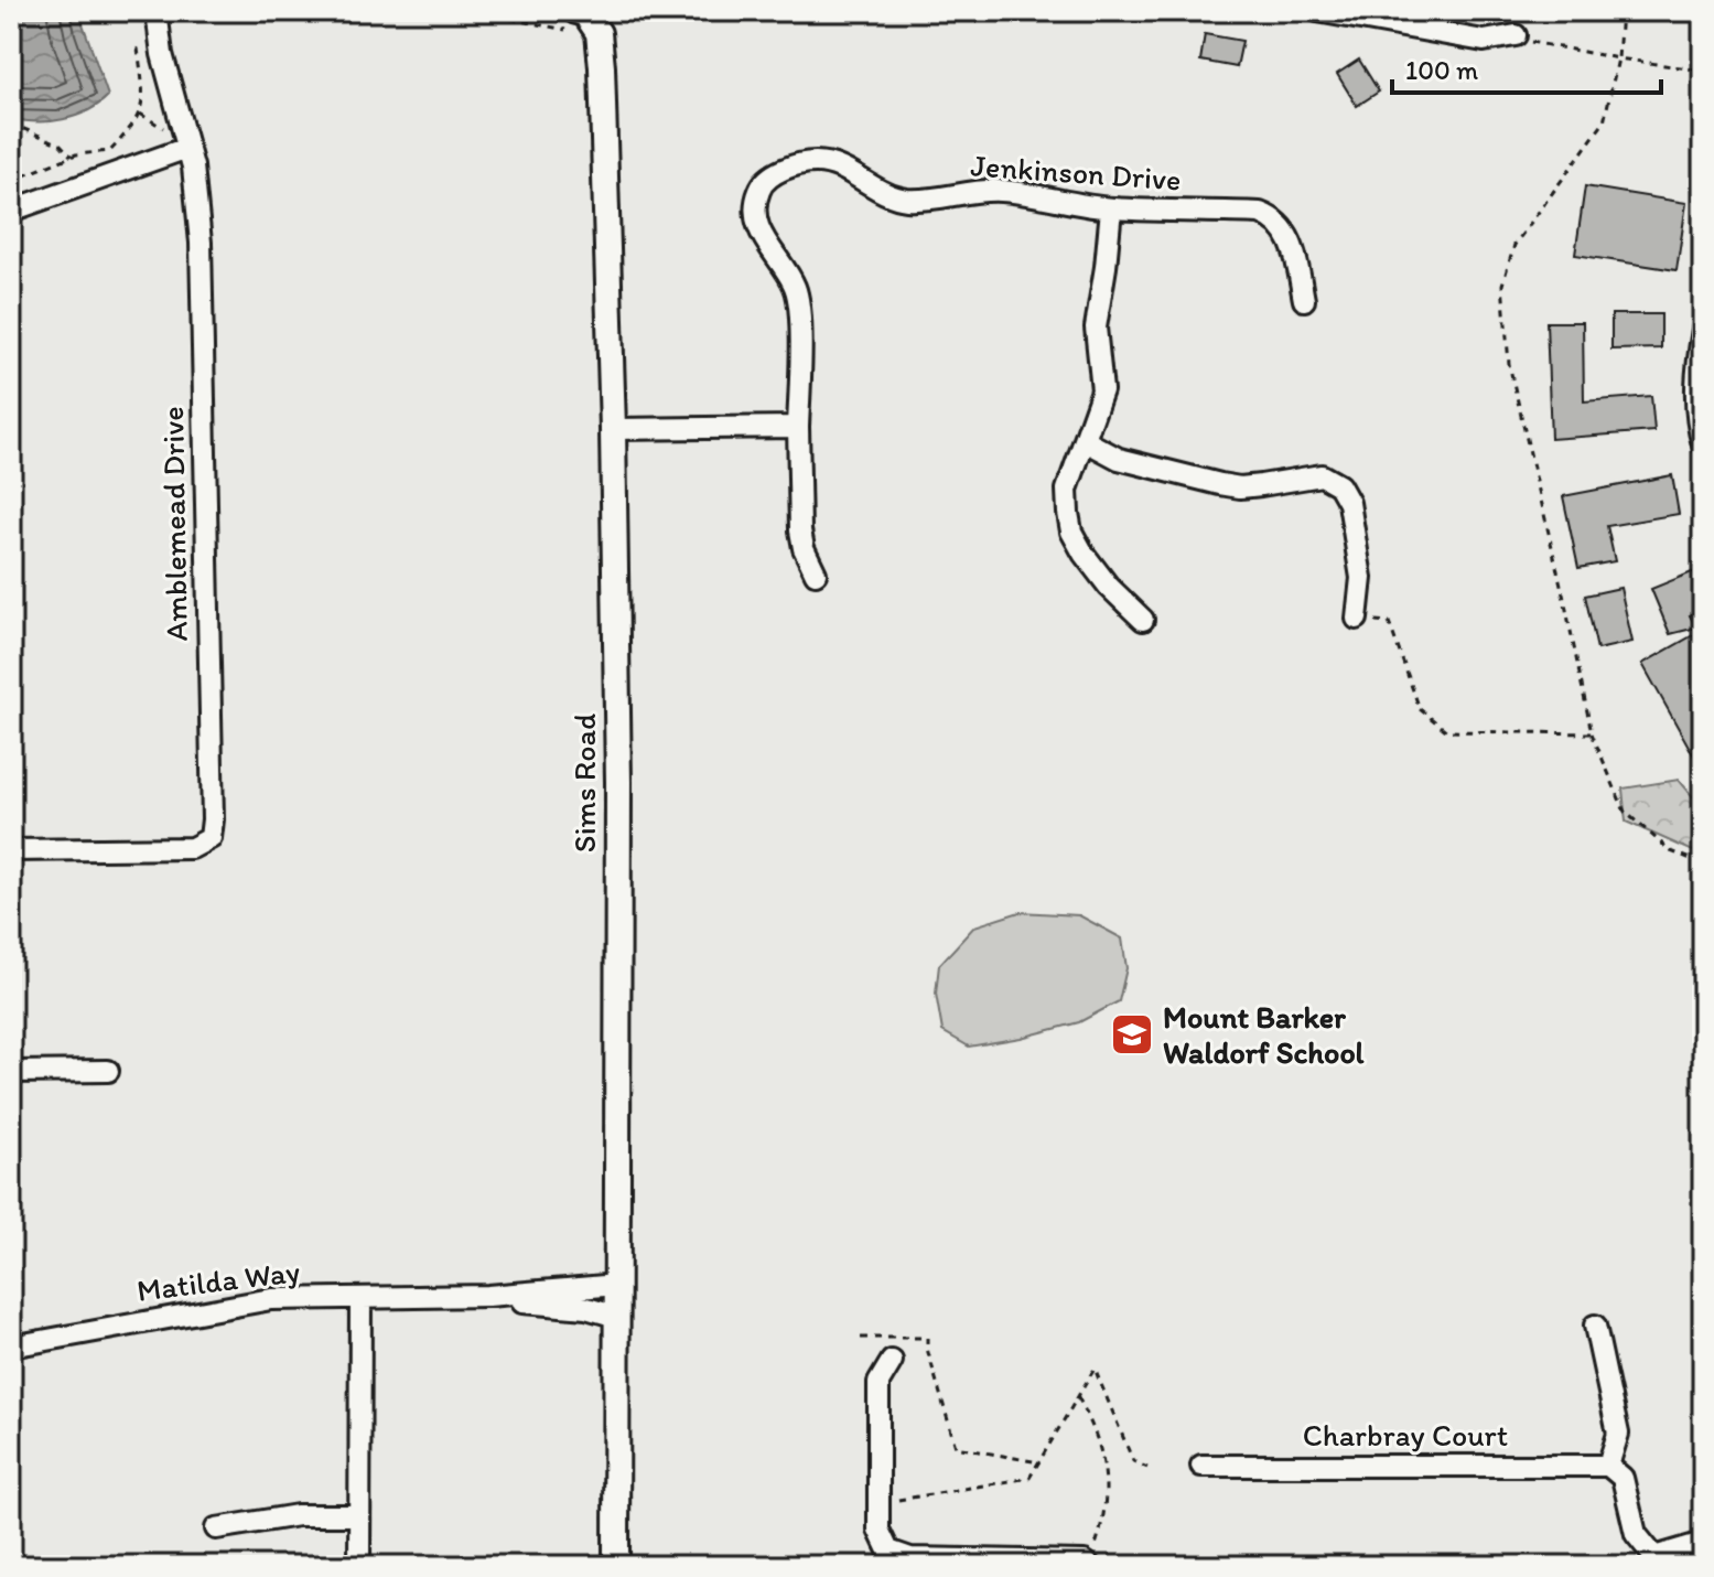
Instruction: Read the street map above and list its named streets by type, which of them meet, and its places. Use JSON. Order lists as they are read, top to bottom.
{
  "streets": {
    "street": [
      "Jenkinson Drive",
      "Amblemead Drive",
      "Sims Road",
      "Matilda Way",
      "Charbray Court"
    ]
  },
  "crossings": [
    ["Sims Road", "Matilda Way"]
  ],
  "places": {
    "school or university": ["Mount Barker Waldorf School"]
  },
  "scale_bar": "100 m"
}
